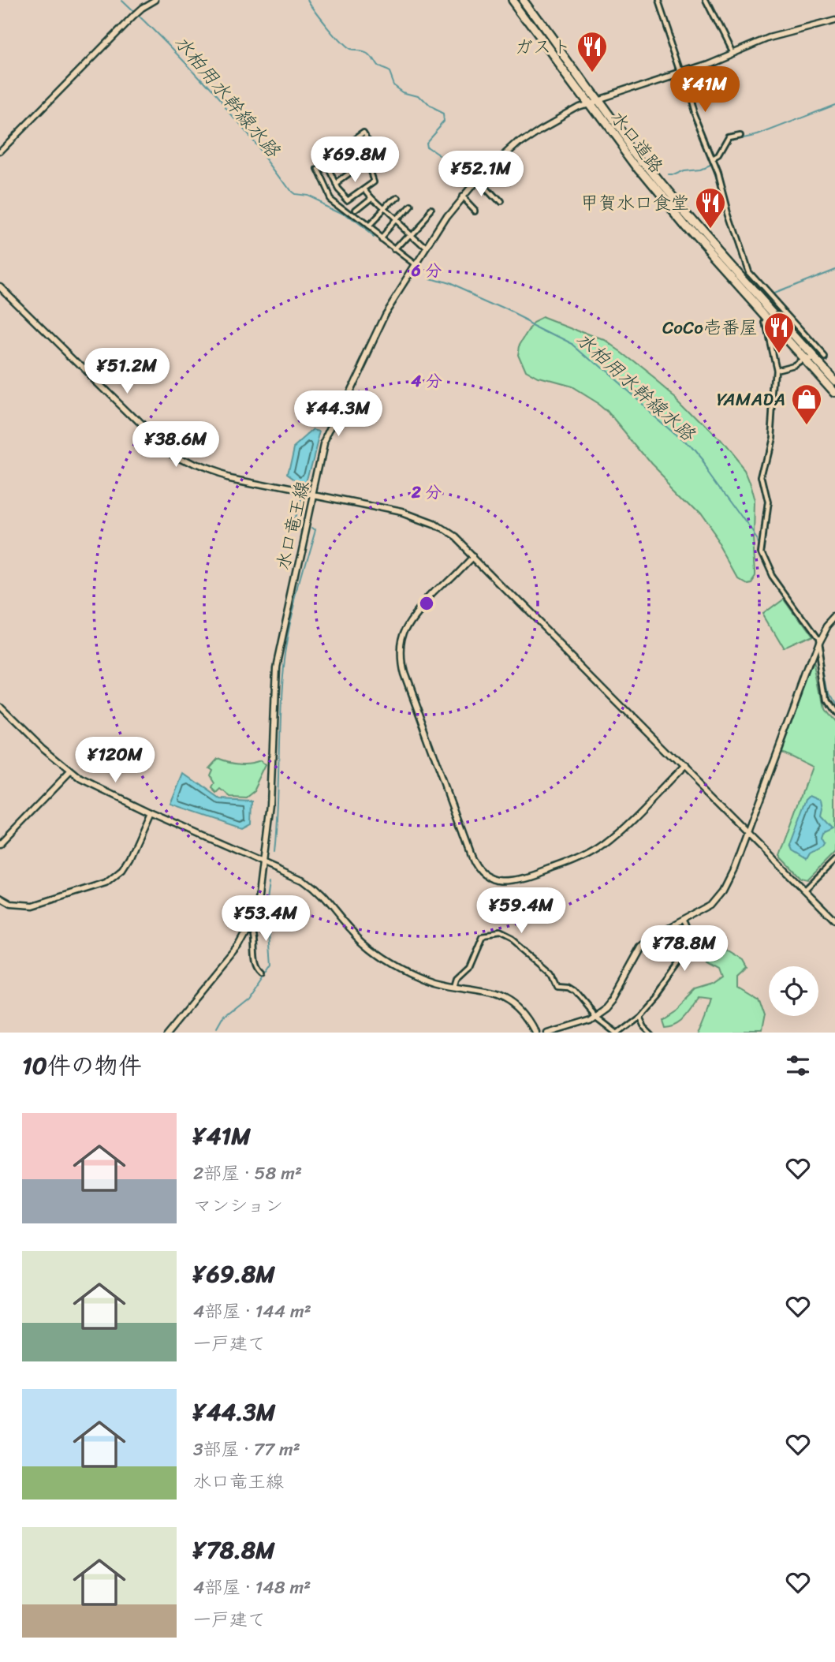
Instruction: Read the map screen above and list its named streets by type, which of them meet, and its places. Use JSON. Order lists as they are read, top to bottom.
{
  "streets": {
    "highway": ["水口道路"],
    "street": ["水口竜王線"]
  },
  "crossings": [
    ["水口道路", "水口竜王線"]
  ],
  "water": ["水柏用水幹線水路"],
  "places": {
    "restaurant": ["ガスト", "甲賀水口食堂", "CoCo壱番屋"],
    "shop": ["YAMADA"]
  },
  "page": {
    "price": [
      "¥41M",
      "¥69.8M",
      "¥52.1M",
      "¥51.2M",
      "¥44.3M",
      "¥38.6M",
      "¥120M",
      "¥59.4M",
      "¥53.4M",
      "¥78.8M"
    ],
    "heading": "10件の物件",
    "list": [
      {
        "name": "¥41M",
        "note": "2部屋 · 58 m² · マンション"
      },
      {
        "name": "¥69.8M",
        "note": "4部屋 · 144 m² · 一戸建て"
      },
      {
        "name": "¥44.3M",
        "note": "3部屋 · 77 m² · 水口竜王線"
      },
      {
        "name": "¥78.8M",
        "note": "4部屋 · 148 m² · 一戸建て"
      }
    ]
  },
  "rings": ["6 分", "4 分", "2 分"]
}
